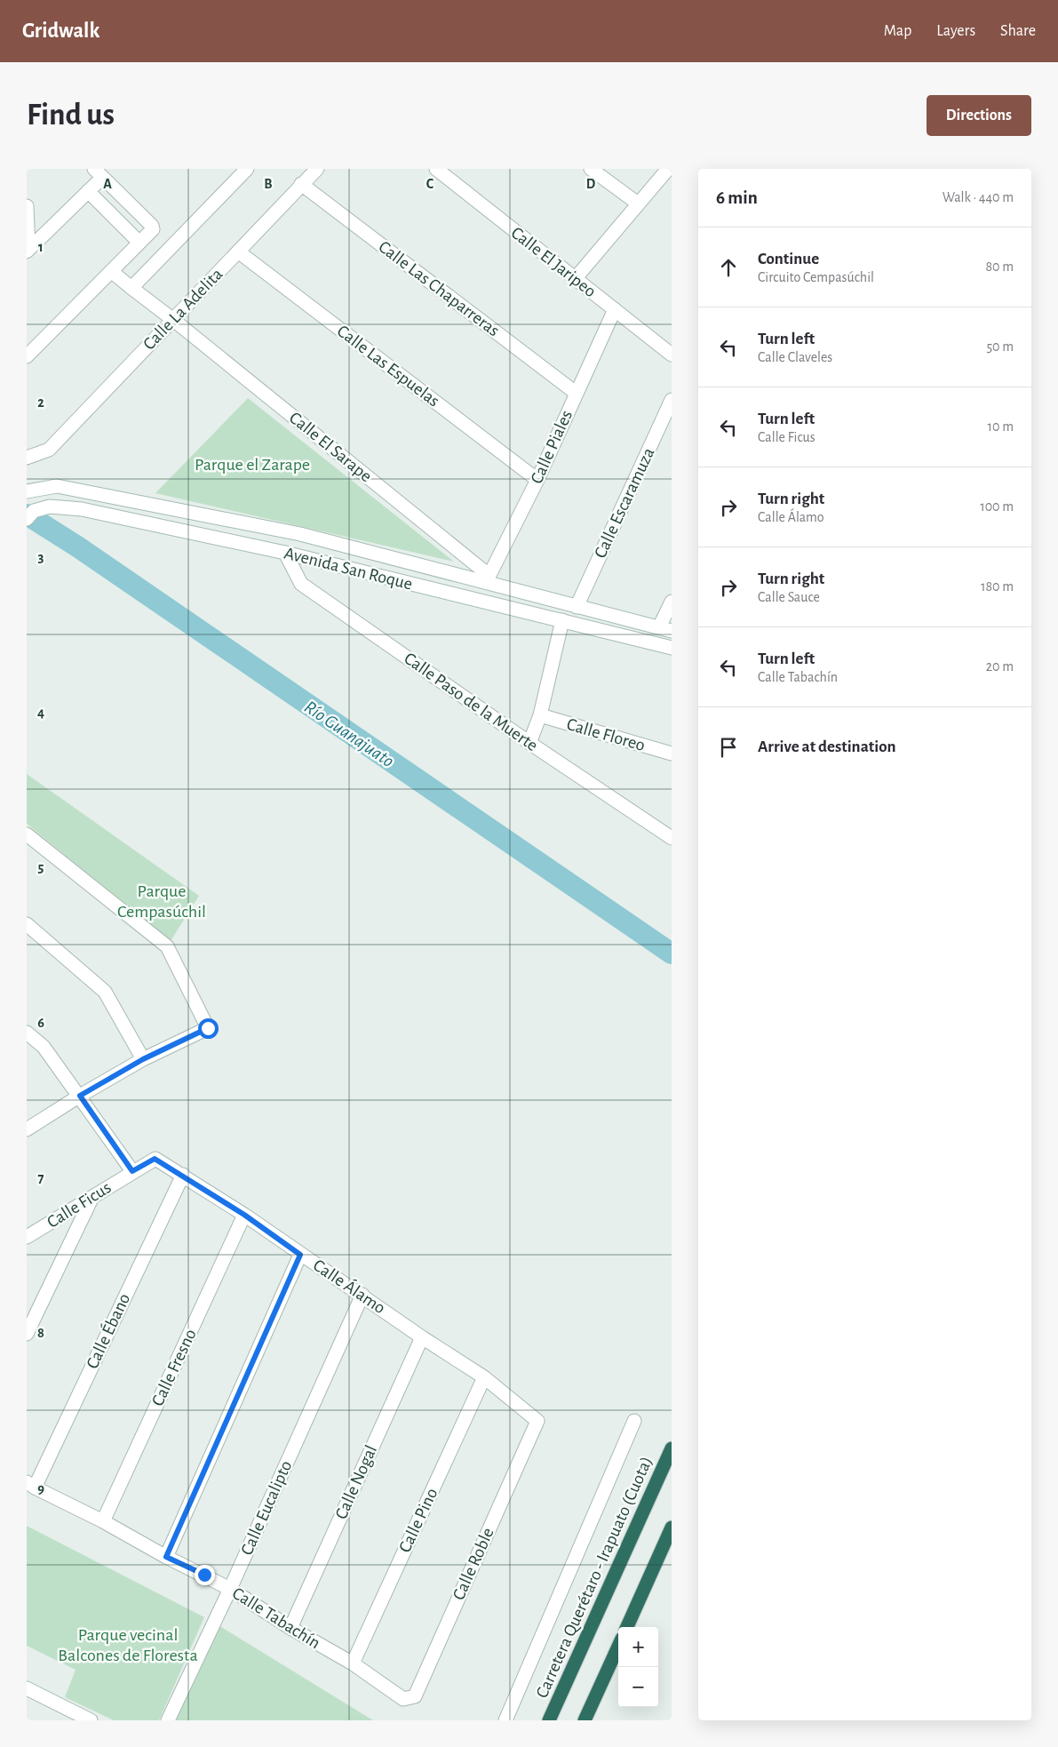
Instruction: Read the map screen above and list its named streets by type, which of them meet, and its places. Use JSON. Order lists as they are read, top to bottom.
{
  "streets": {
    "highway": ["Carretera Querétaro - Irapuato (Cuota)"],
    "street": [
      "Calle El Jaripeo",
      "Calle Las Chaparreras",
      "Calle La Adelita",
      "Calle Las Espuelas",
      "Calle El Sarape",
      "Calle Piales",
      "Calle Escaramuza",
      "Avenida San Roque",
      "Calle Paso de la Muerte",
      "Calle Floreo",
      "Calle Ficus",
      "Calle Álamo",
      "Calle Ébano",
      "Calle Fresno",
      "Calle Nogal",
      "Calle Eucalipto",
      "Calle Pino",
      "Calle Roble",
      "Calle Tabachín"
    ]
  },
  "crossings": [
    ["Calle El Jaripeo", "Calle Piales"],
    ["Calle Las Chaparreras", "Calle La Adelita"],
    ["Calle Las Chaparreras", "Calle Piales"],
    ["Calle La Adelita", "Calle Las Espuelas"],
    ["Calle La Adelita", "Calle El Sarape"],
    ["Calle Las Espuelas", "Calle Piales"],
    ["Calle El Sarape", "Calle Piales"],
    ["Calle El Sarape", "Avenida San Roque"],
    ["Calle Piales", "Avenida San Roque"],
    ["Calle Escaramuza", "Avenida San Roque"],
    ["Avenida San Roque", "Calle Paso de la Muerte"],
    ["Calle Ficus", "Calle Álamo"],
    ["Calle Álamo", "Calle Ébano"],
    ["Calle Álamo", "Calle Fresno"],
    ["Calle Álamo", "Calle Nogal"],
    ["Calle Álamo", "Calle Eucalipto"],
    ["Calle Álamo", "Calle Pino"],
    ["Calle Álamo", "Calle Roble"],
    ["Calle Ébano", "Calle Tabachín"],
    ["Calle Fresno", "Calle Tabachín"],
    ["Calle Nogal", "Calle Tabachín"],
    ["Calle Eucalipto", "Calle Tabachín"],
    ["Calle Pino", "Calle Tabachín"],
    ["Calle Roble", "Calle Tabachín"]
  ],
  "water": ["Río Guanajuato"],
  "parks": ["Parque el Zarape", "Parque Cempasúchil", "Parque vecinal Balcones de Floresta"],
  "page": {
    "header": "Gridwalk",
    "nav": ["Map", "Layers", "Share"],
    "buttons": "Directions",
    "title": "Find us",
    "heading": ["6 min", "Walk · 440 m"],
    "list": [
      ["Continue", "Circuito Cempasúchil", "80 m"],
      ["Turn left", "Calle Claveles", "50 m"],
      ["Turn left", "Calle Ficus", "10 m"],
      ["Turn right", "Calle Álamo", "100 m"],
      ["Turn right", "Calle Sauce", "180 m"],
      ["Turn left", "Calle Tabachín", "20 m"],
      "Arrive at destination"
    ],
    "map_buttons": ["+", "−"]
  },
  "grid": {
    "columns": [
      "A",
      "B",
      "C",
      "D"
    ],
    "rows": [
      "1",
      "2",
      "3",
      "4",
      "5",
      "6",
      "7",
      "8",
      "9"
    ]
  }
}
